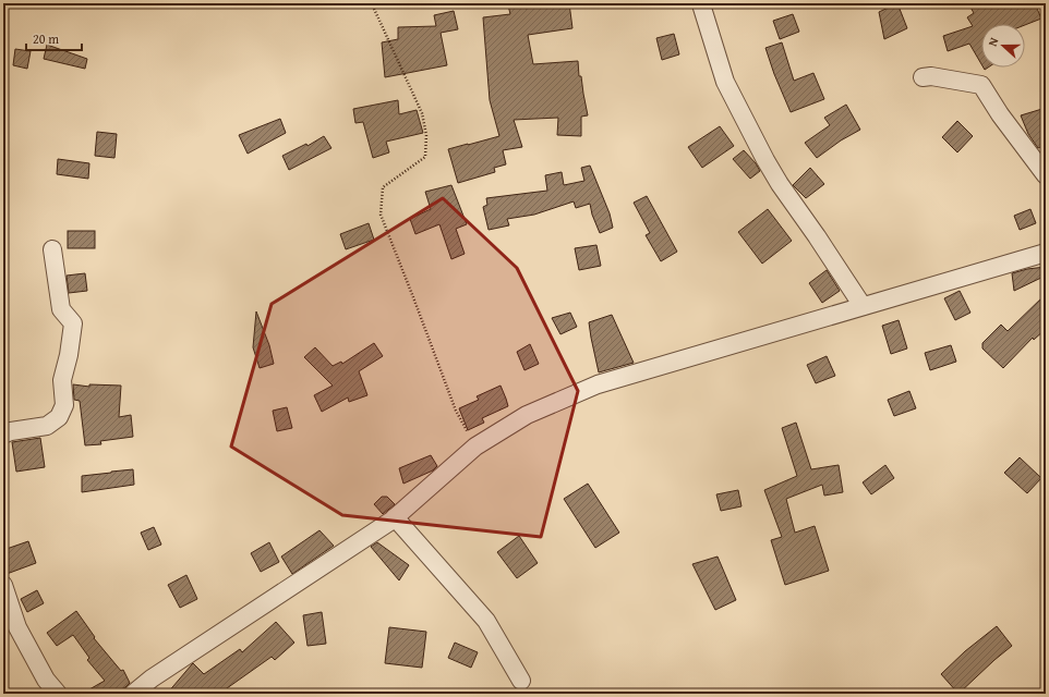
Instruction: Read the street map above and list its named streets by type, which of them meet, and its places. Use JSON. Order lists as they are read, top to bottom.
{
  "scale_bar": "20 m",
  "north": "left"
}
